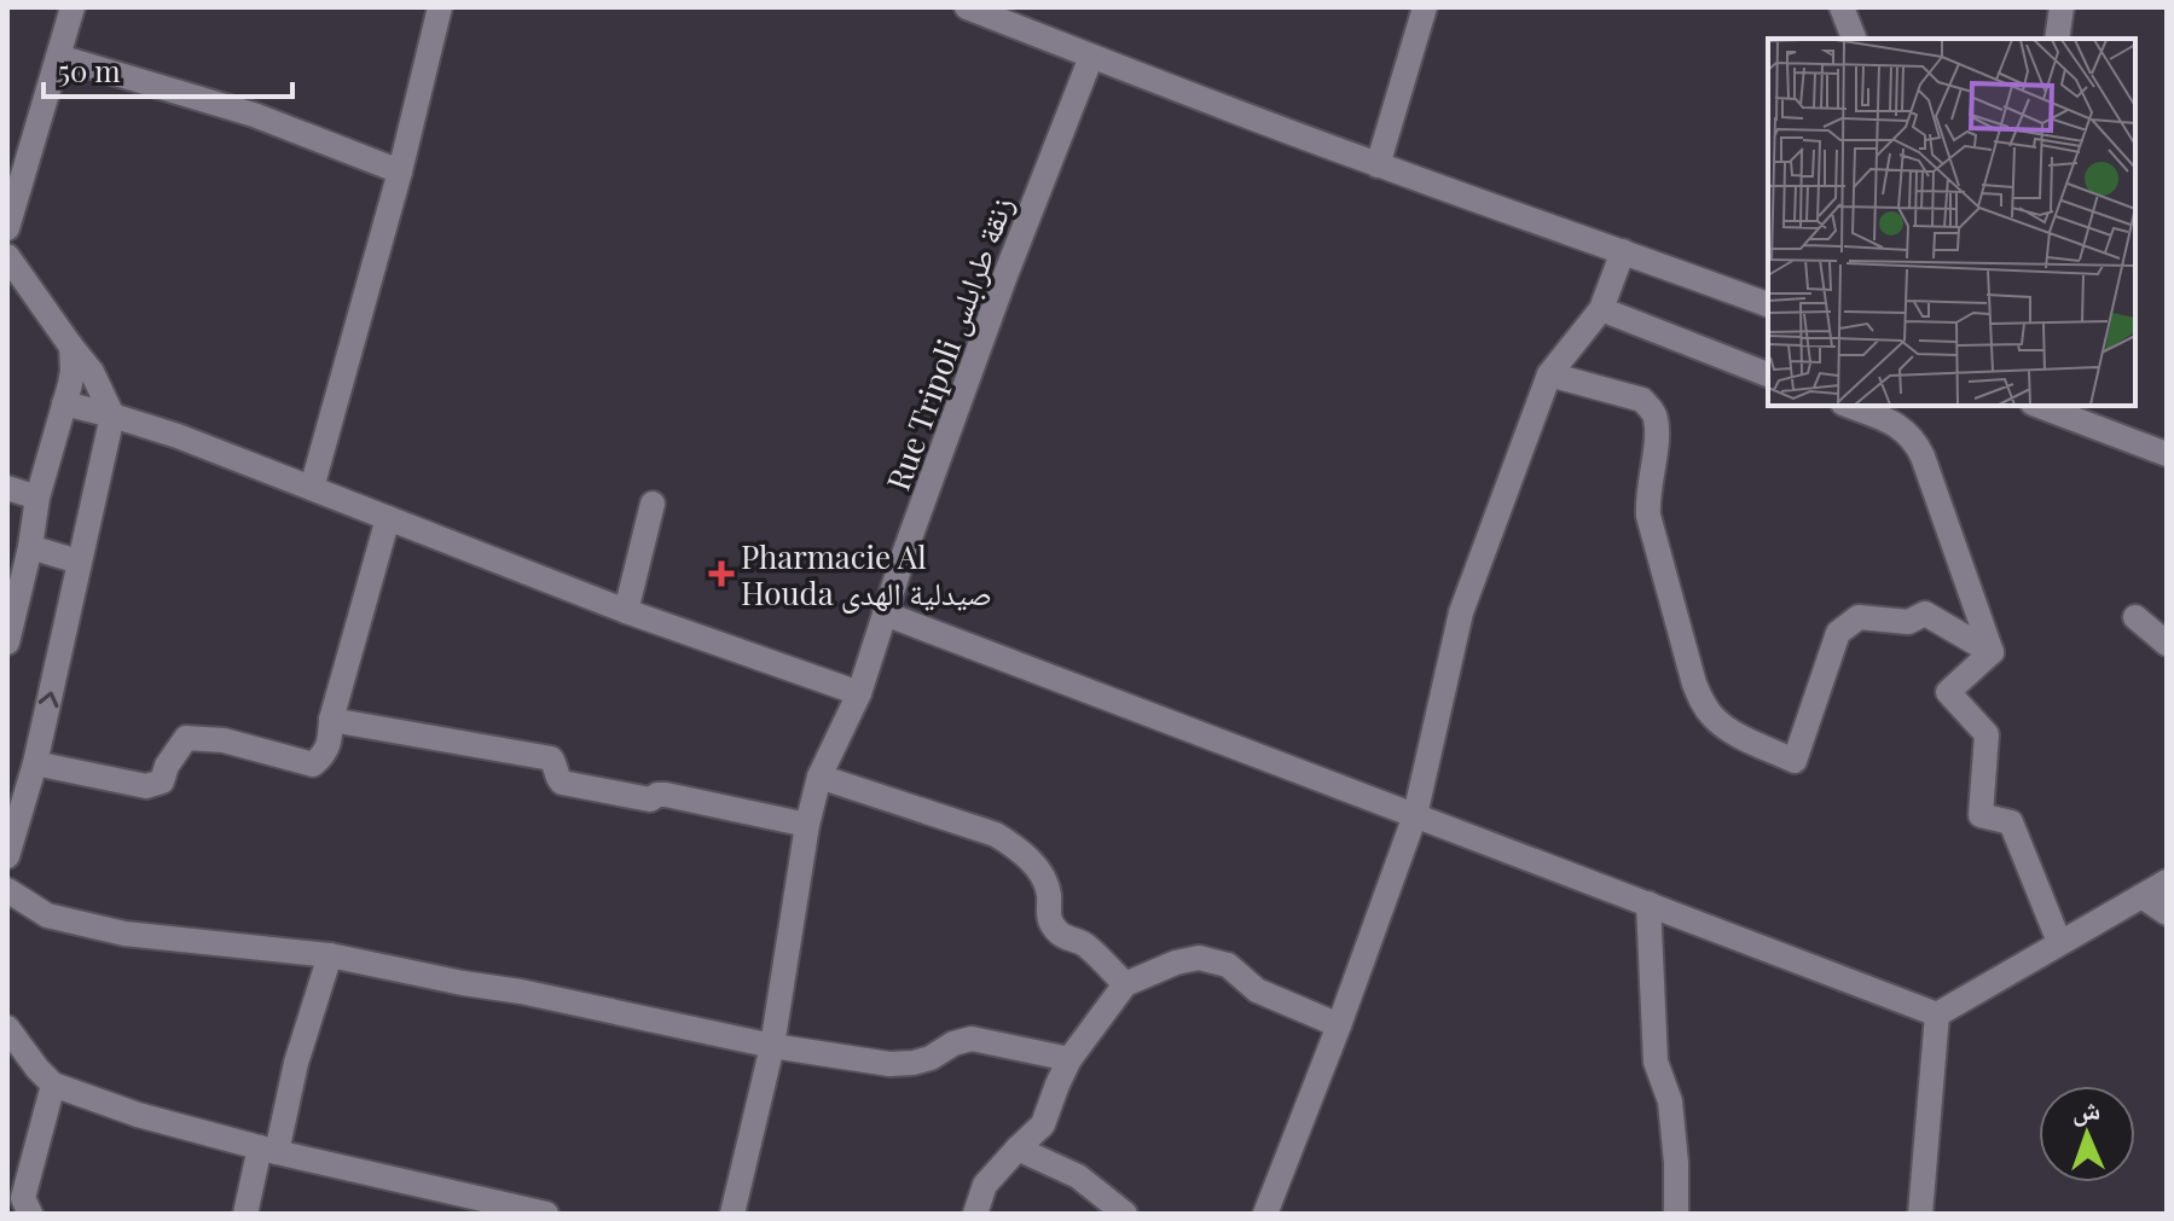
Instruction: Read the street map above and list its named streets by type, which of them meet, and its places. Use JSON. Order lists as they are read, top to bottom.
{
  "streets": {
    "street": ["Rue Tripoli زنقة طرابلس"]
  },
  "places": {
    "health": ["Pharmacie Al Houda صيدلية الهدى"]
  },
  "scale_bar": "50 m",
  "north": "top"
}
